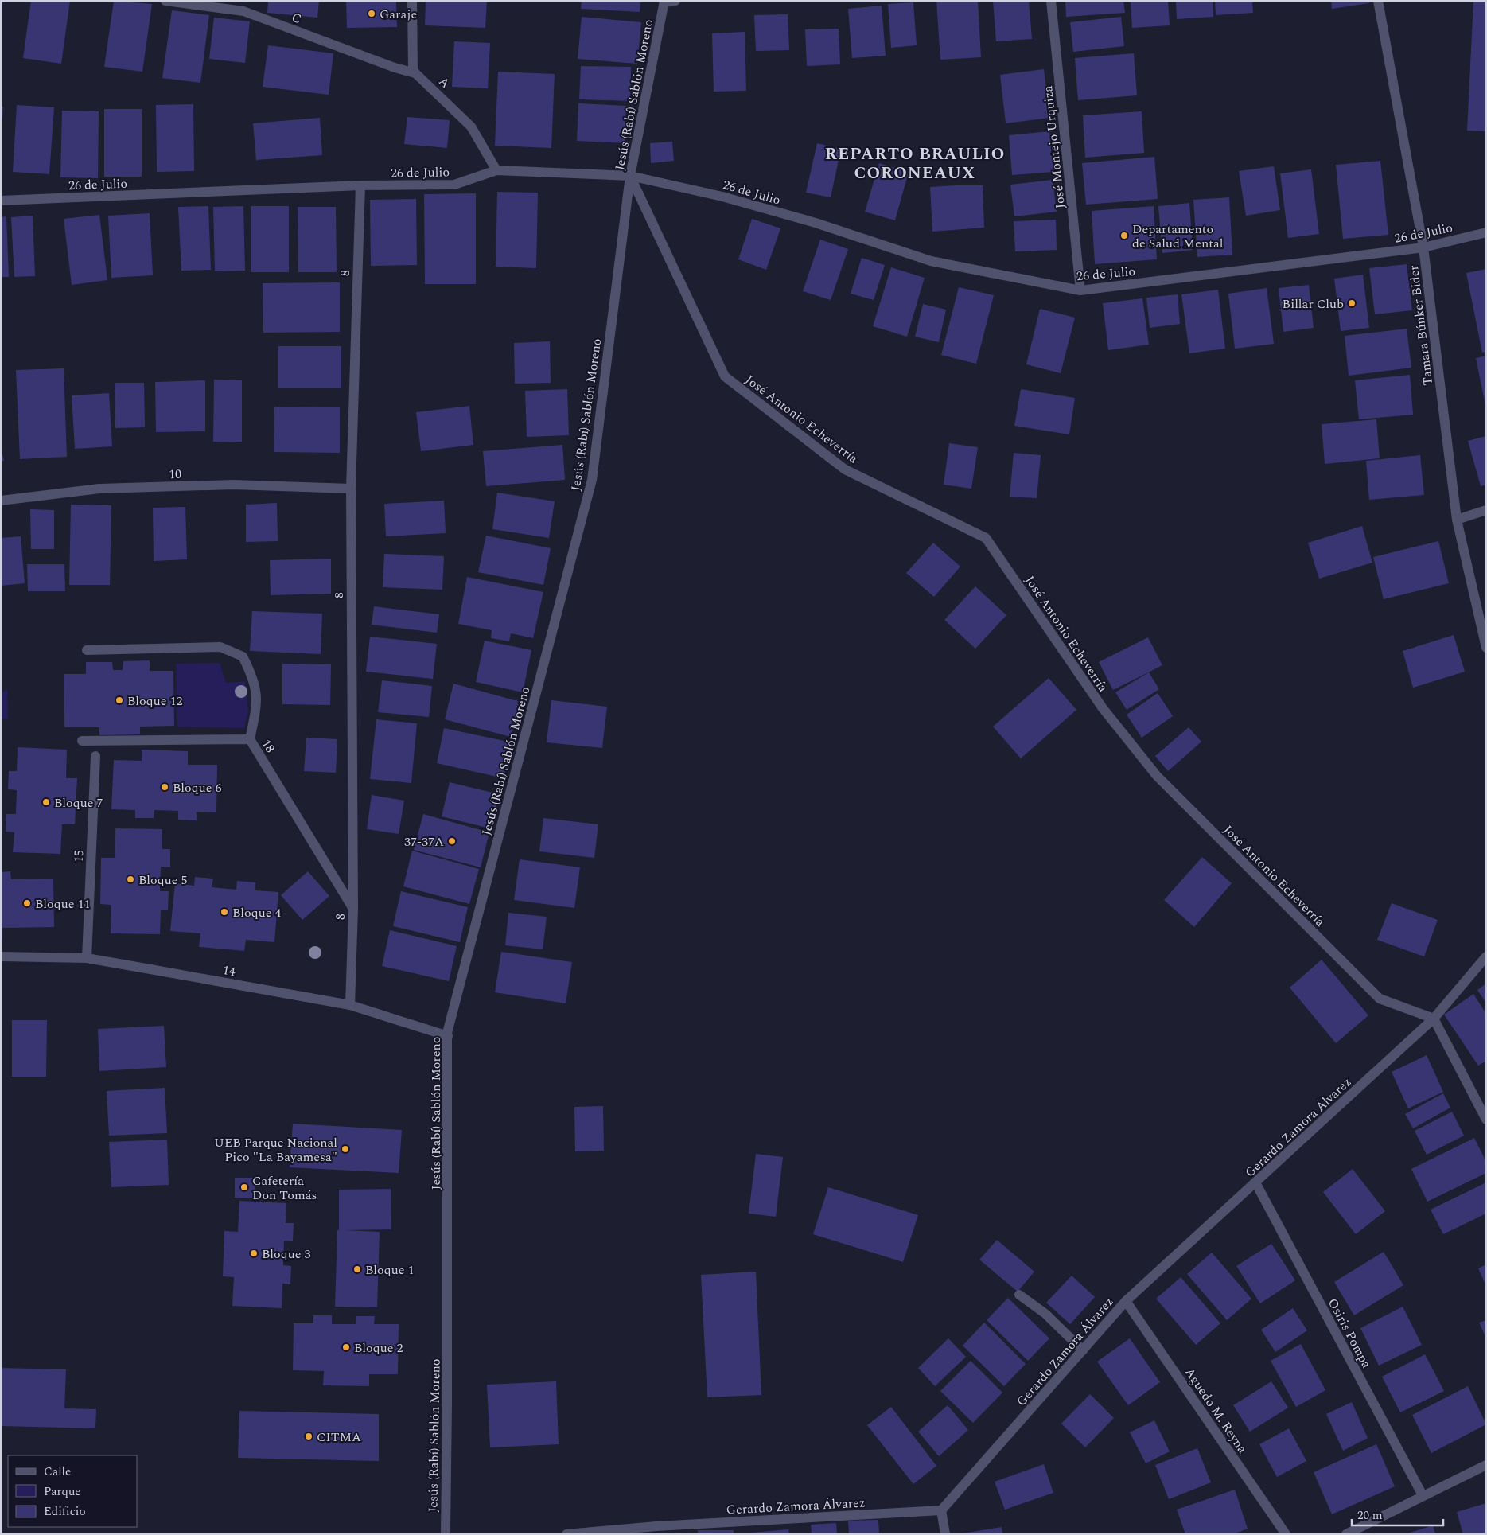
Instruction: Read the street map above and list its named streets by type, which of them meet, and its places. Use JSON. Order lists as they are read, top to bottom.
{
  "streets": {
    "street": [
      "C",
      "A",
      "Jesús (Rabí) Sablón Moreno",
      "José Montejo Urquiza",
      "26 de Julio",
      "8",
      "Tamara Búnker Bider",
      "José Antonio Echeverría",
      "10",
      "18",
      "15",
      "14",
      "Gerardo Zamora Álvarez",
      "Osiris Pompa",
      "Aguedo M. Reyna"
    ]
  },
  "crossings": [
    ["C", "A"],
    ["A", "26 de Julio"],
    ["Jesús (Rabí) Sablón Moreno", "26 de Julio"],
    ["Jesús (Rabí) Sablón Moreno", "José Antonio Echeverría"],
    ["Jesús (Rabí) Sablón Moreno", "14"],
    ["José Montejo Urquiza", "26 de Julio"],
    ["26 de Julio", "8"],
    ["26 de Julio", "Tamara Búnker Bider"],
    ["26 de Julio", "José Antonio Echeverría"],
    ["8", "10"],
    ["8", "18"],
    ["8", "14"],
    ["José Antonio Echeverría", "Gerardo Zamora Álvarez"],
    ["15", "14"],
    ["Gerardo Zamora Álvarez", "Osiris Pompa"],
    ["Gerardo Zamora Álvarez", "Aguedo M. Reyna"]
  ],
  "districts": ["REPARTO BRAULIO CORONEAUX"],
  "places": [
    "Garaje",
    "Departamento de Salud Mental",
    "Billar Club",
    "Bloque 12",
    "Bloque 6",
    "Bloque 7",
    "37-37A",
    "Bloque 5",
    "Bloque 11",
    "Bloque 4",
    "UEB Parque Nacional Pico \"La Bayamesa\"",
    "Cafetería Don Tomás",
    "Bloque 3",
    "Bloque 1",
    "Bloque 2",
    "CITMA"
  ],
  "legend": ["Calle", "Parque", "Edificio"],
  "scale_bar": "20 m"
}
